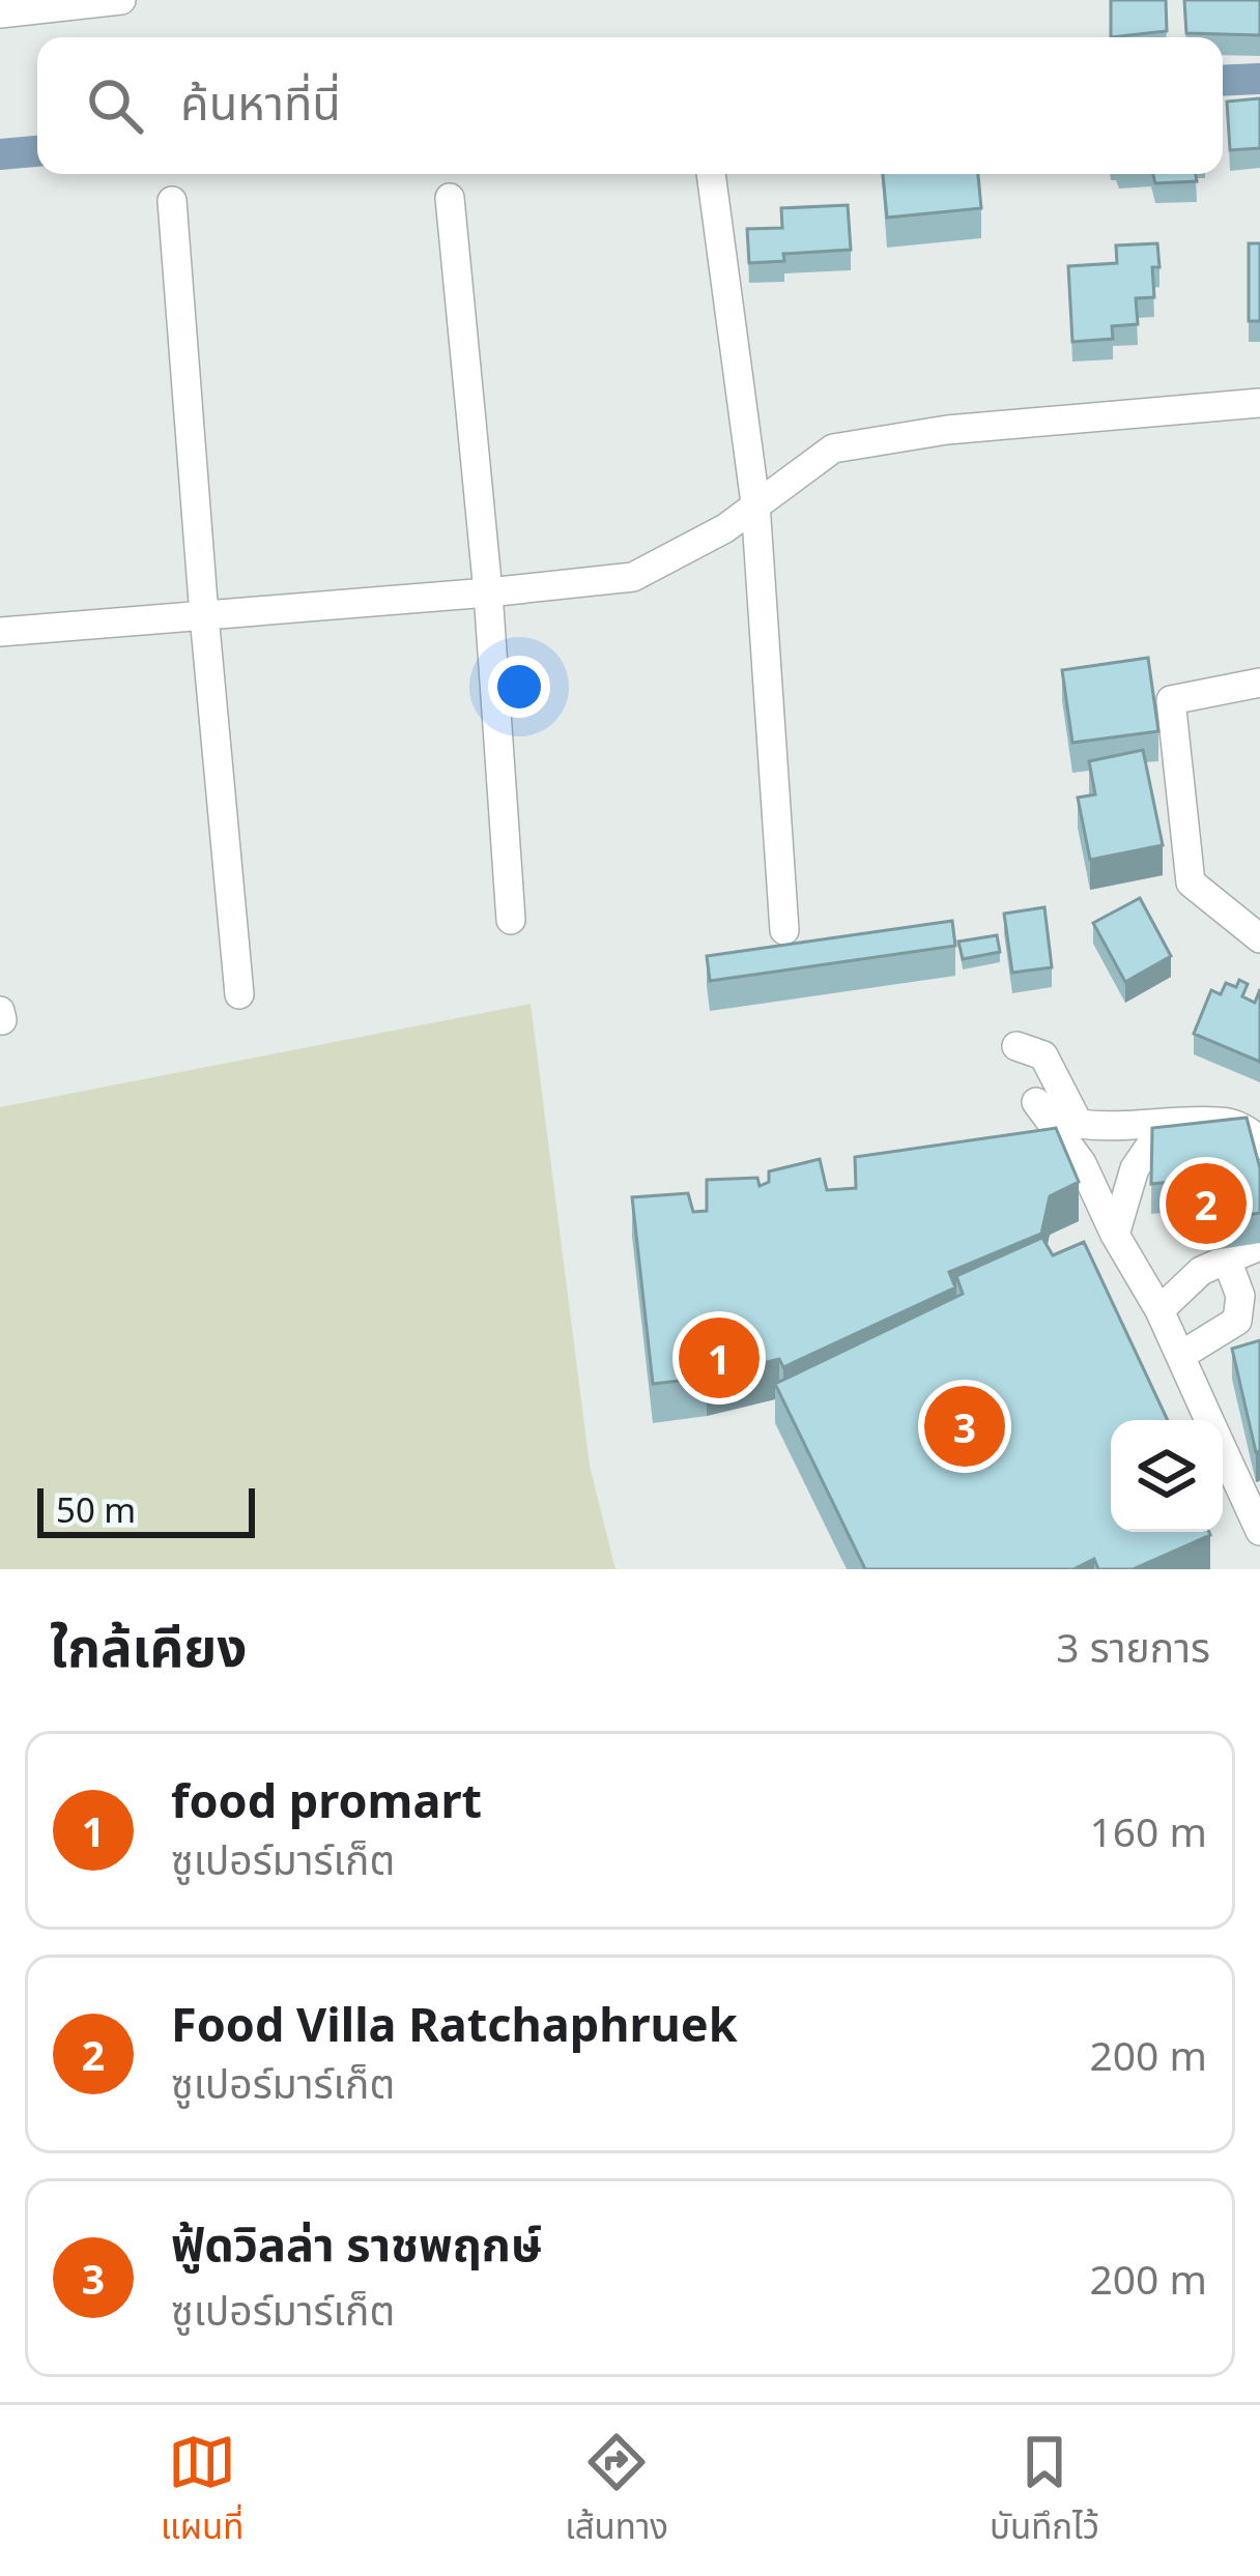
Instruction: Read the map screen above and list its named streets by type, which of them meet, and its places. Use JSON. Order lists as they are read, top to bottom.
{
  "scale_bar": "50 m",
  "page": {
    "search": "ค้นหาที่นี่",
    "pins": ["2", "1", "3"],
    "scale": "50 m",
    "heading": ["ใกล้เคียง", "3 รายการ"],
    "list": [
      {
        "mark": "1",
        "name": "food promart",
        "note": "ซูเปอร์มาร์เก็ต",
        "value": "160 m"
      },
      {
        "mark": "2",
        "name": "Food Villa Ratchaphruek",
        "note": "ซูเปอร์มาร์เก็ต",
        "value": "200 m"
      },
      {
        "mark": "3",
        "name": "ฟู้ดวิลล่า ราชพฤกษ์",
        "note": "ซูเปอร์มาร์เก็ต",
        "value": "200 m"
      }
    ],
    "nav": ["แผนที่", "เส้นทาง", "บันทึกไว้"]
  }
}
